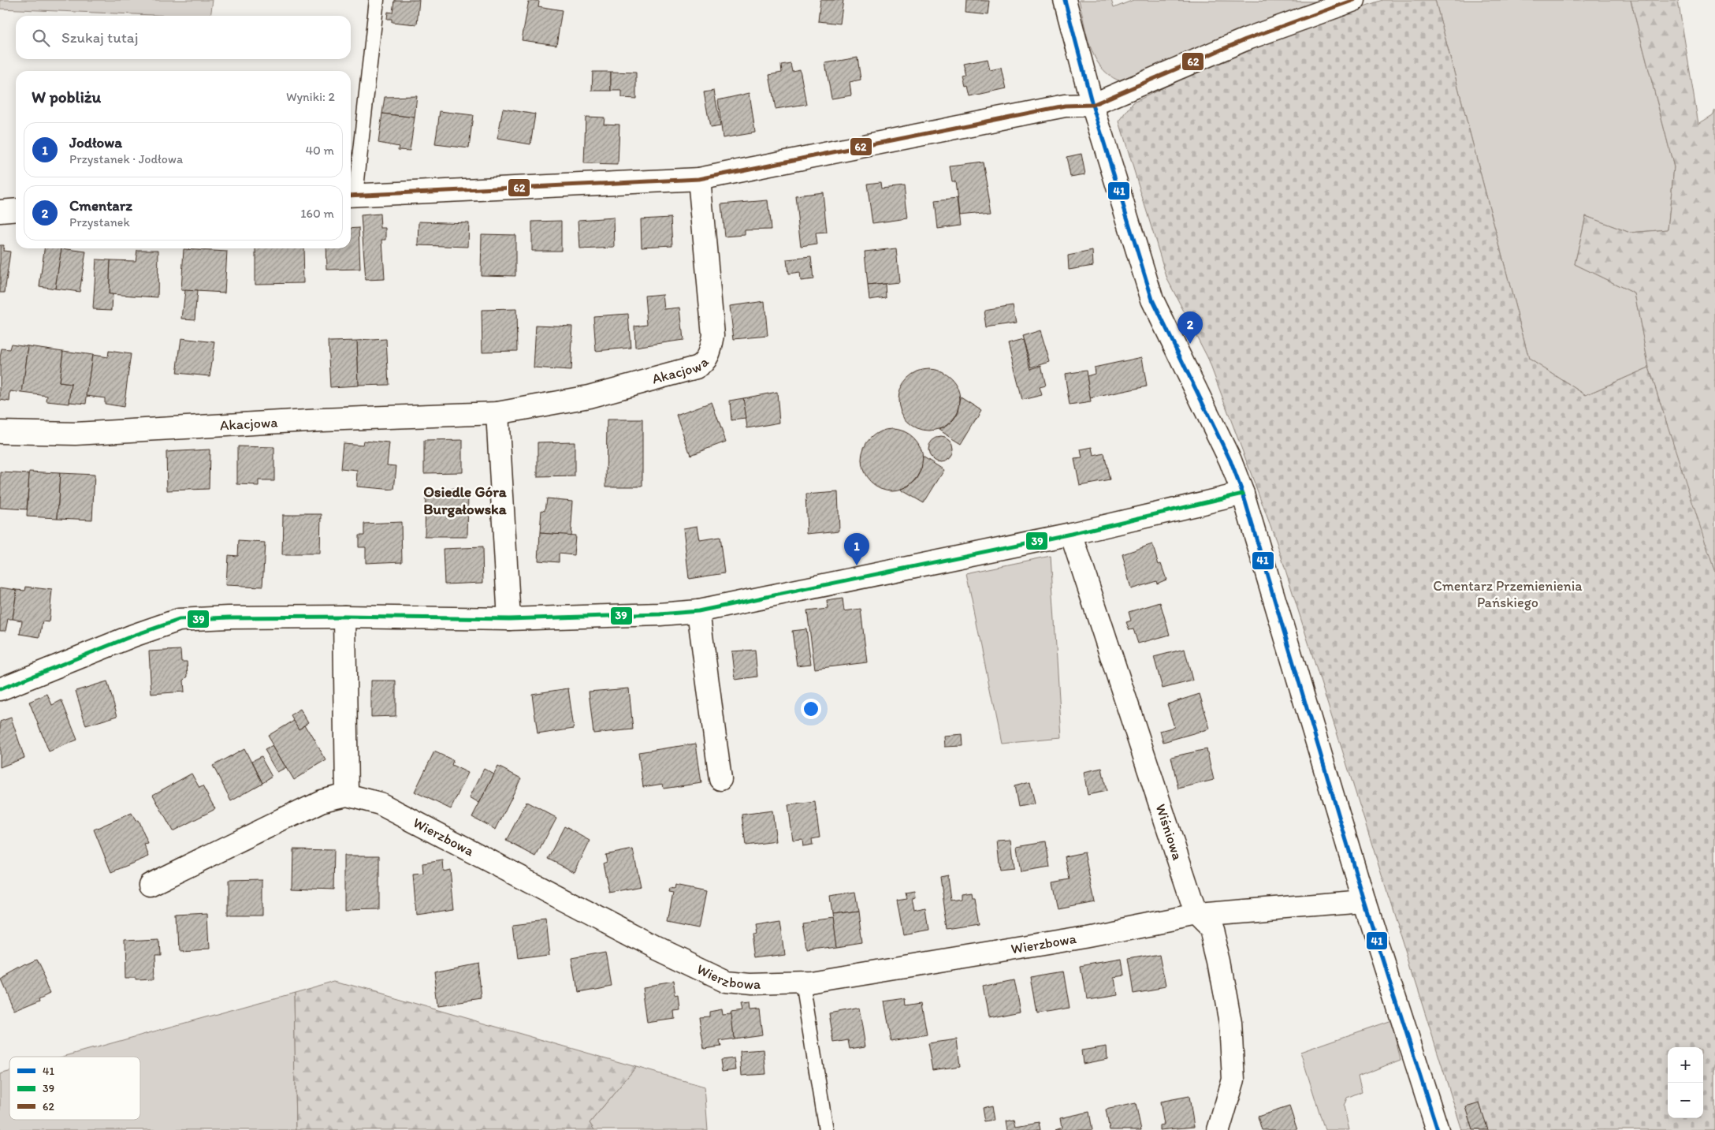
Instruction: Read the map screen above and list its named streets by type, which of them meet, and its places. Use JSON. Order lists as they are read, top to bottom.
{
  "streets": {
    "street": ["Akacjowa", "Wiśniowa", "Wierzbowa"]
  },
  "crossings": [
    ["Wiśniowa", "Wierzbowa"]
  ],
  "districts": ["Osiedle Góra Burgałowska"],
  "parks": ["Cmentarz Przemienienia Pańskiego"],
  "lines": ["transit line 41", "transit line 62", "transit line 39"],
  "legend": ["41", "39", "62"],
  "page": {
    "search": "Szukaj tutaj",
    "heading": ["W pobliżu", "Wyniki: 2"],
    "list": [
      {
        "mark": "1",
        "name": "Jodłowa",
        "note": "Przystanek · Jodłowa",
        "value": "40 m"
      },
      {
        "mark": "2",
        "name": "Cmentarz",
        "note": "Przystanek",
        "value": "160 m"
      }
    ],
    "pins": ["2", "1"],
    "map_buttons": ["+", "−"]
  }
}
